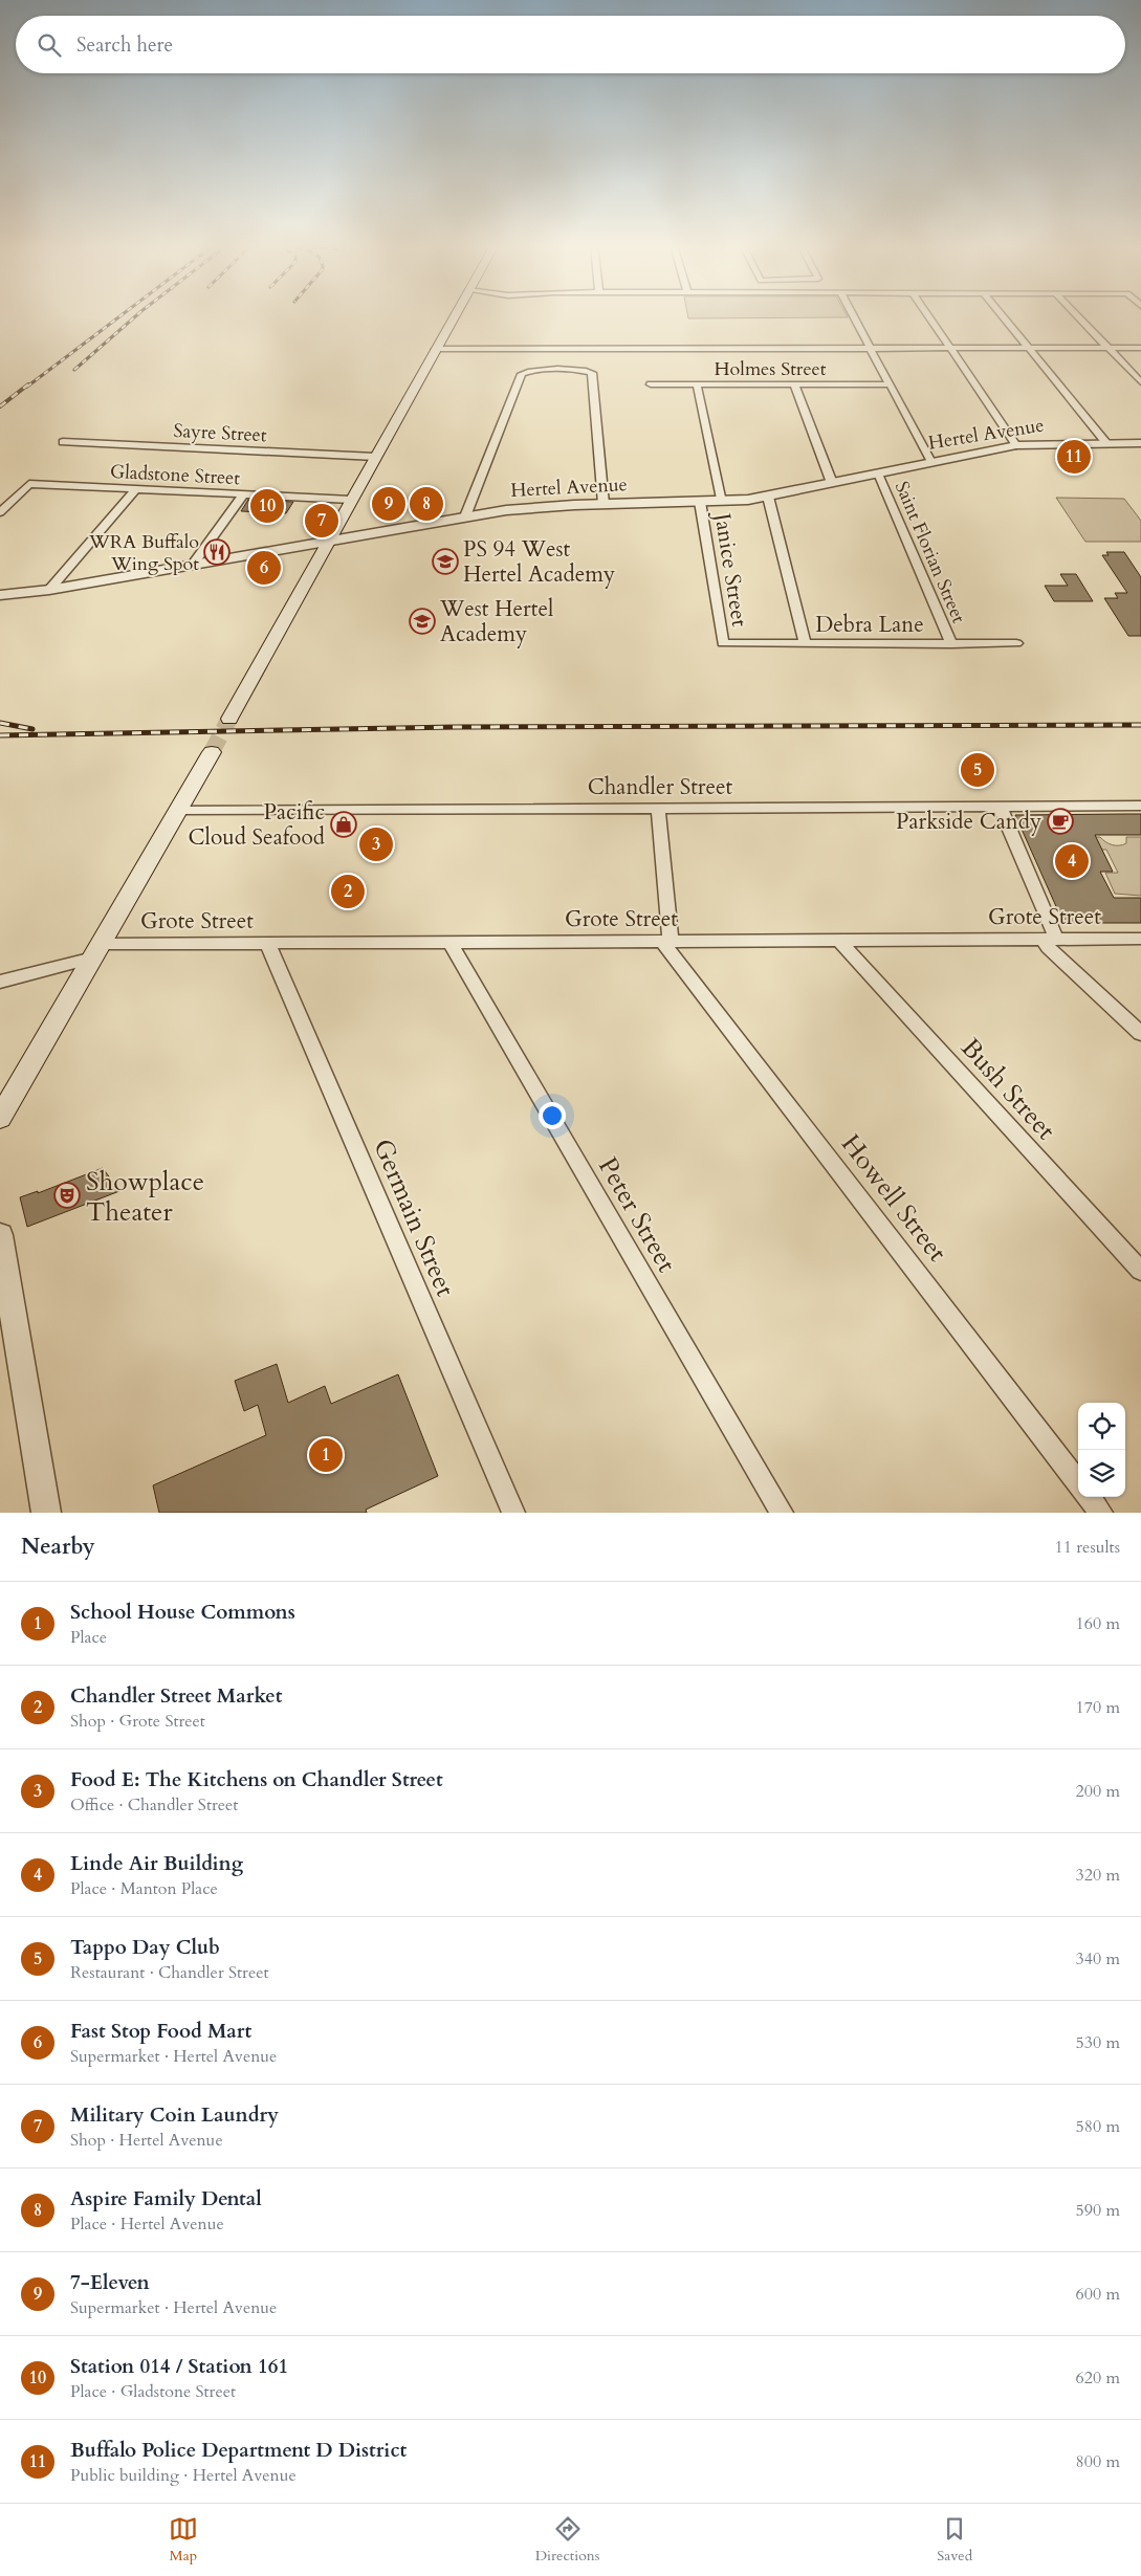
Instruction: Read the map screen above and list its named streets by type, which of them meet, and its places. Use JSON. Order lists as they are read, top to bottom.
{
  "streets": {
    "street": [
      "Holmes Street",
      "Sayre Street",
      "Hertel Avenue",
      "Gladstone Street",
      "Saint Florian Street",
      "Janice Street",
      "Debra Lane",
      "Chandler Street",
      "Grote Street",
      "Bush Street",
      "Howell Street",
      "Peter Street",
      "Germain Street"
    ]
  },
  "crossings": [
    ["Hertel Avenue", "Saint Florian Street"],
    ["Hertel Avenue", "Janice Street"],
    ["Saint Florian Street", "Debra Lane"],
    ["Janice Street", "Debra Lane"],
    ["Grote Street", "Bush Street"],
    ["Grote Street", "Howell Street"],
    ["Grote Street", "Peter Street"],
    ["Grote Street", "Germain Street"]
  ],
  "places": {
    "restaurant": ["WRA Buffalo Wing Spot"],
    "school or university": ["PS 94 West Hertel Academy", "West Hertel Academy"],
    "cafe": ["Parkside Candy"],
    "shop": ["Pacific Cloud Seafood"],
    "theatre": ["Showplace Theater"]
  },
  "page": {
    "search": "Search here",
    "pins": [
      "11",
      "8",
      "9",
      "10",
      "7",
      "6",
      "5",
      "3",
      "4",
      "2",
      "1"
    ],
    "heading": ["Nearby", "11 results"],
    "list": [
      {
        "mark": "1",
        "name": "School House Commons",
        "note": "Place",
        "value": "160 m"
      },
      {
        "mark": "2",
        "name": "Chandler Street Market",
        "note": "Shop · Grote Street",
        "value": "170 m"
      },
      {
        "mark": "3",
        "name": "Food E: The Kitchens on Chandler Street",
        "note": "Office · Chandler Street",
        "value": "200 m"
      },
      {
        "mark": "4",
        "name": "Linde Air Building",
        "note": "Place · Manton Place",
        "value": "320 m"
      },
      {
        "mark": "5",
        "name": "Tappo Day Club",
        "note": "Restaurant · Chandler Street",
        "value": "340 m"
      },
      {
        "mark": "6",
        "name": "Fast Stop Food Mart",
        "note": "Supermarket · Hertel Avenue",
        "value": "530 m"
      },
      {
        "mark": "7",
        "name": "Military Coin Laundry",
        "note": "Shop · Hertel Avenue",
        "value": "580 m"
      },
      {
        "mark": "8",
        "name": "Aspire Family Dental",
        "note": "Place · Hertel Avenue",
        "value": "590 m"
      },
      {
        "mark": "9",
        "name": "7-Eleven",
        "note": "Supermarket · Hertel Avenue",
        "value": "600 m"
      },
      {
        "mark": "10",
        "name": "Station 014 / Station 161",
        "note": "Place · Gladstone Street",
        "value": "620 m"
      },
      {
        "mark": "11",
        "name": "Buffalo Police Department D District",
        "note": "Public building · Hertel Avenue",
        "value": "800 m"
      }
    ],
    "nav": ["Map", "Directions", "Saved"]
  }
}
